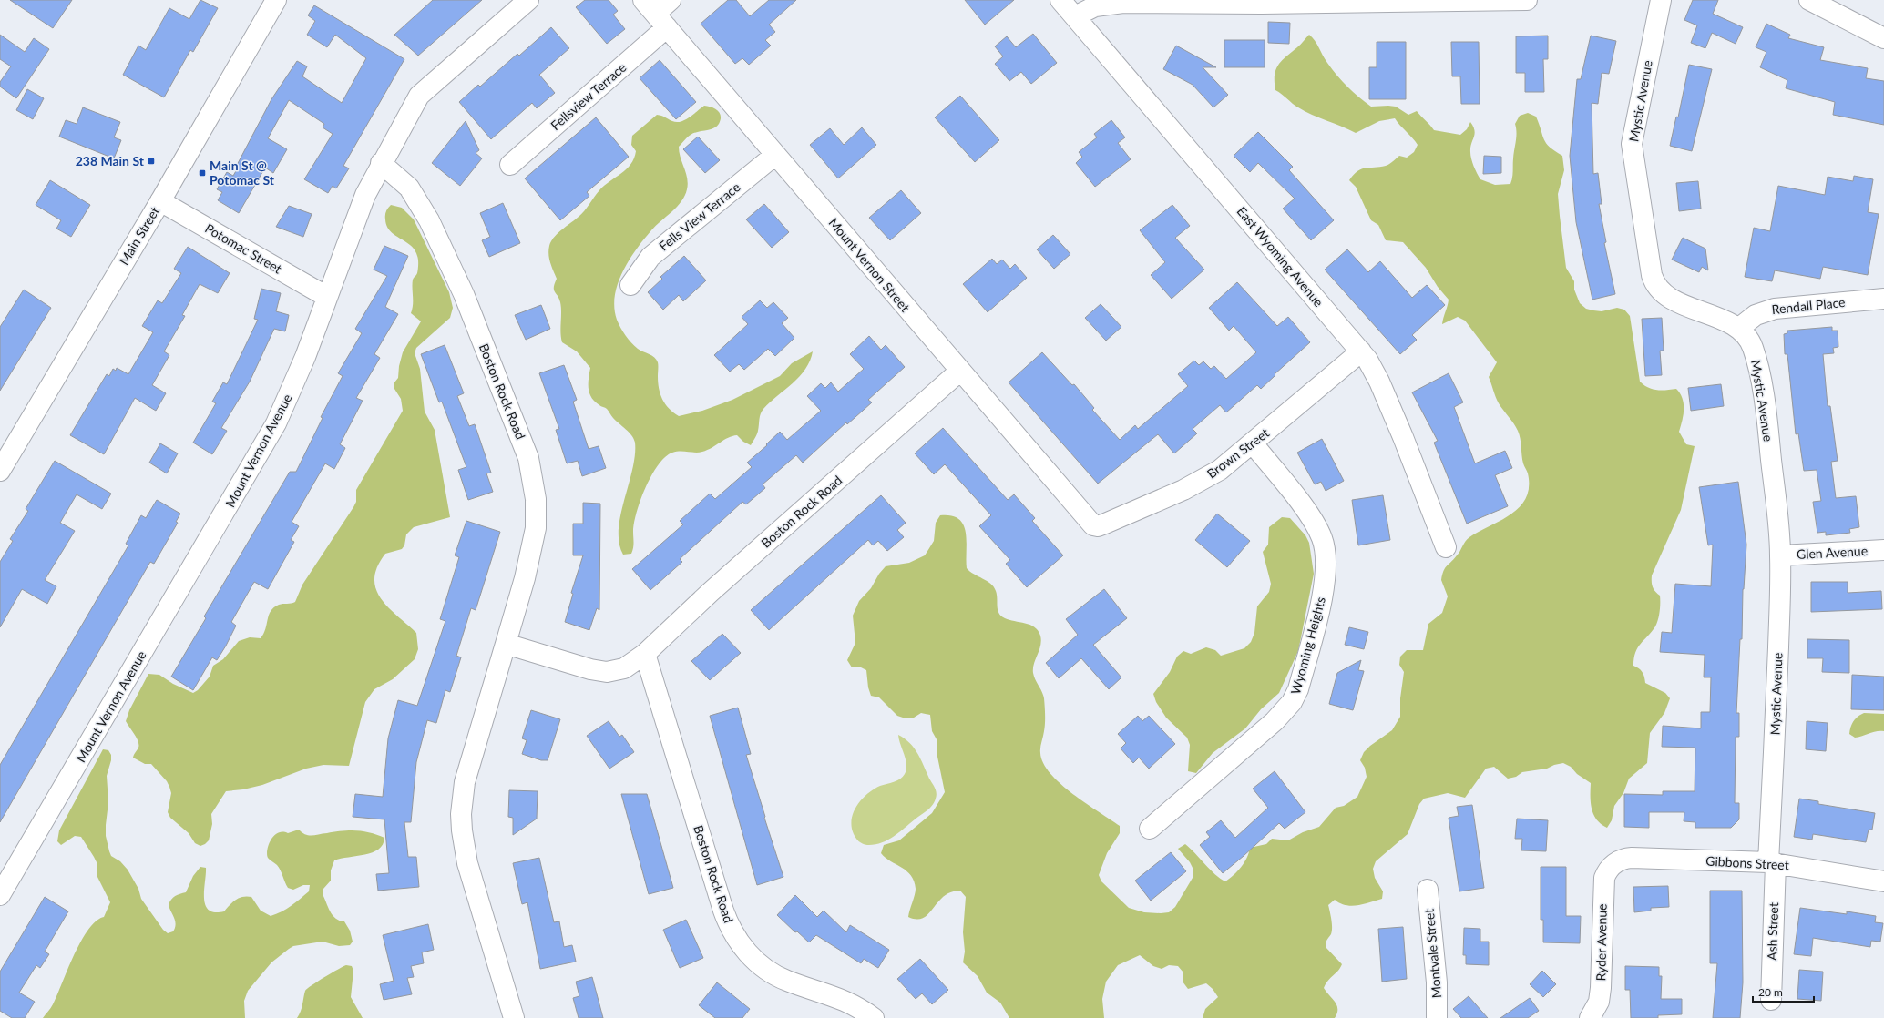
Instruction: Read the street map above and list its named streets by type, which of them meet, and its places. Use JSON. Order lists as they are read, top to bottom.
{
  "streets": {
    "street": [
      "Fellsview Terrace",
      "Mystic Avenue",
      "Fells View Terrace",
      "Main Street",
      "Potomac Street",
      "East Wyoming Avenue",
      "Mount Vernon Street",
      "Rendall Place",
      "Boston Rock Road",
      "Mount Vernon Avenue",
      "Brown Street",
      "Glen Avenue",
      "Wyoming Heights",
      "Gibbons Street",
      "Ash Street",
      "Ryder Avenue",
      "Montvale Street"
    ]
  },
  "crossings": [
    ["Fellsview Terrace", "Mount Vernon Street"],
    ["Mystic Avenue", "Rendall Place"],
    ["Mystic Avenue", "Glen Avenue"],
    ["Mystic Avenue", "Gibbons Street"],
    ["Mystic Avenue", "Ash Street"],
    ["Fells View Terrace", "Mount Vernon Street"],
    ["Main Street", "Potomac Street"],
    ["Potomac Street", "Mount Vernon Avenue"],
    ["East Wyoming Avenue", "Brown Street"],
    ["Mount Vernon Street", "Boston Rock Road"],
    ["Mount Vernon Street", "Brown Street"],
    ["Boston Rock Road", "Mount Vernon Avenue"],
    ["Brown Street", "Wyoming Heights"],
    ["Gibbons Street", "Ash Street"],
    ["Gibbons Street", "Ryder Avenue"]
  ],
  "places": {
    "transit": ["238 Main St", "Main St @ Potomac St"]
  },
  "scale_bar": "20 m"
}
